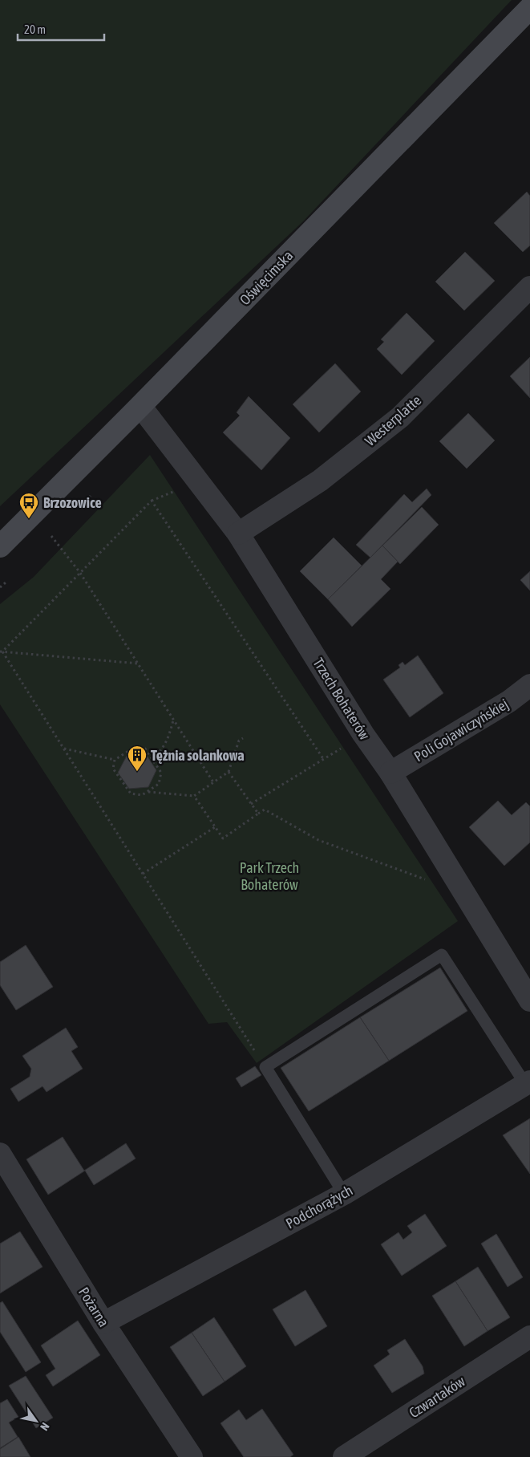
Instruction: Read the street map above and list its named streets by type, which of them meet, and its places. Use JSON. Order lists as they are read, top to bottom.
{
  "streets": {
    "street": [
      "Oświęcimska",
      "Westerplatte",
      "Trzech Bohaterów",
      "Poli Gojawiczyńskiej",
      "Podchorążych",
      "Pożarna",
      "Czwartaków"
    ]
  },
  "crossings": [
    ["Oświęcimska", "Trzech Bohaterów"],
    ["Westerplatte", "Trzech Bohaterów"],
    ["Trzech Bohaterów", "Poli Gojawiczyńskiej"],
    ["Podchorążych", "Pożarna"]
  ],
  "parks": ["Park Trzech Bohaterów"],
  "places": {
    "bus stop": ["Brzozowice"],
    "building": ["Tężnia solankowa"]
  },
  "scale_bar": "20 m",
  "north": "bottom right"
}
